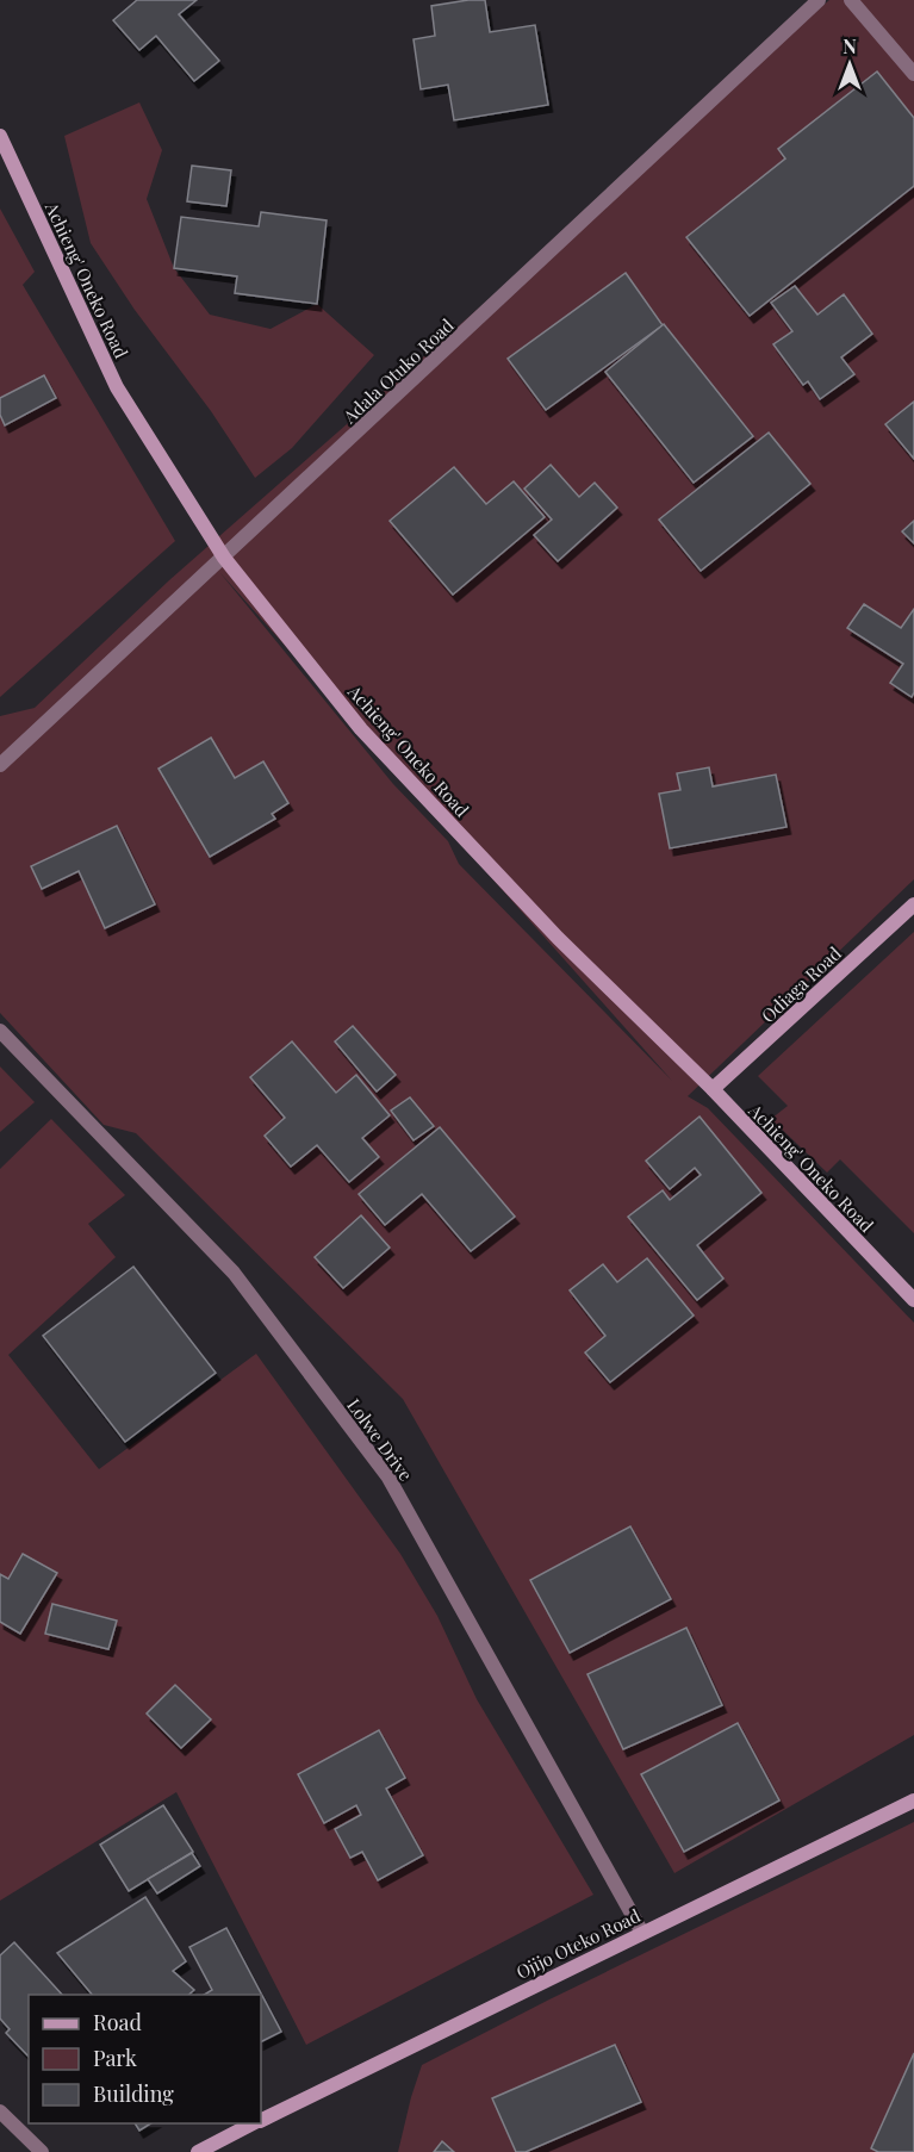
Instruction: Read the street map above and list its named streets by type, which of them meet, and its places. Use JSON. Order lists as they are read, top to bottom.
{
  "streets": {
    "main road": ["Achieng' Oneko Road", "Odiaga Road", "Ojijo Oteko Road"],
    "street": ["Adala Otuko Road", "Lolwe Drive"]
  },
  "crossings": [
    ["Achieng' Oneko Road", "Adala Otuko Road"],
    ["Achieng' Oneko Road", "Odiaga Road"],
    ["Lolwe Drive", "Ojijo Oteko Road"]
  ],
  "legend": ["Road", "Park", "Building"],
  "north": "top"
}
